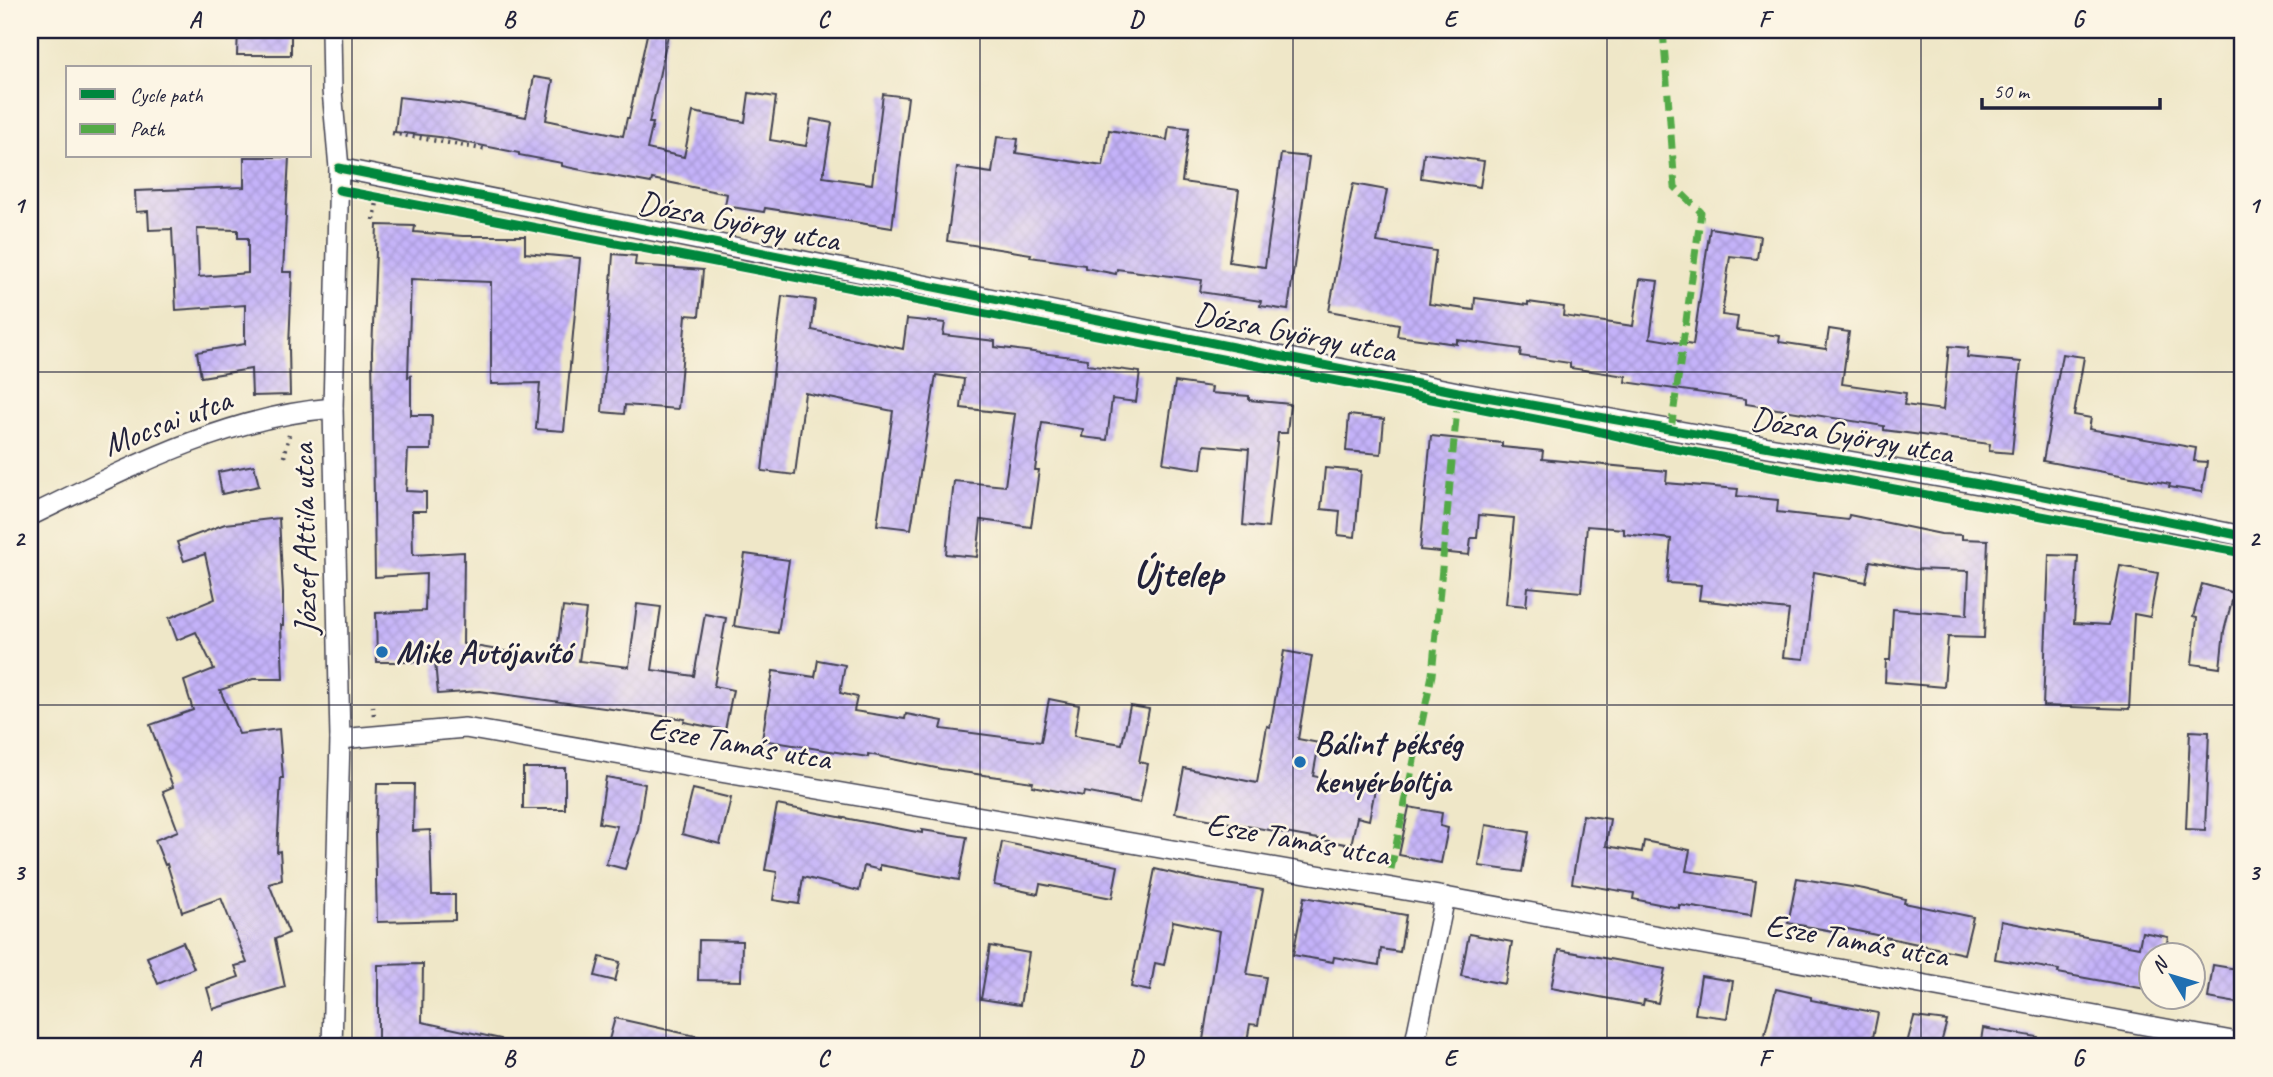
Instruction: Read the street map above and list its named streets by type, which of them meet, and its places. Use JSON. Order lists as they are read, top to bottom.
{
  "streets": {
    "street": [
      "Dózsa György utca",
      "Mocsai utca",
      "József Attila utca",
      "Esze Tamás utca"
    ]
  },
  "crossings": [
    ["Dózsa György utca", "József Attila utca"],
    ["Mocsai utca", "József Attila utca"],
    ["József Attila utca", "Esze Tamás utca"]
  ],
  "districts": ["Újtelep"],
  "places": ["Mike Autójavító", "Bálint pékség kenyérboltja"],
  "legend": ["Cycle path", "Path"],
  "scale_bar": "50 m",
  "north": "top left",
  "grid": {
    "columns": [
      "A",
      "B",
      "C",
      "D",
      "E",
      "F",
      "G"
    ],
    "rows": ["1", "2", "3"]
  }
}
